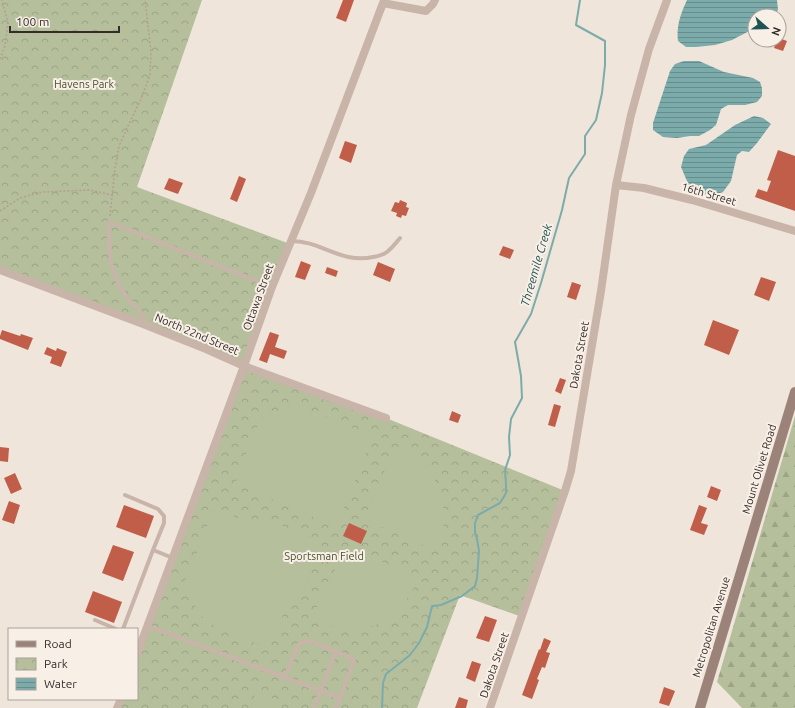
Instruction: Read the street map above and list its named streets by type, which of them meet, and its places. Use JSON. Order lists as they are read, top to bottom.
{
  "streets": {
    "street": [
      "16th Street",
      "Ottawa Street",
      "North 22nd Street",
      "Dakota Street",
      "Mount Olivet Road",
      "Metropolitan Avenue"
    ]
  },
  "crossings": [
    ["16th Street", "Dakota Street"],
    ["Ottawa Street", "North 22nd Street"],
    ["Mount Olivet Road", "Metropolitan Avenue"]
  ],
  "water": ["Threemile Creek"],
  "parks": ["Havens Park", "Sportsman Field"],
  "legend": ["Road", "Park", "Water"],
  "scale_bar": "100 m",
  "north": "right"
}
